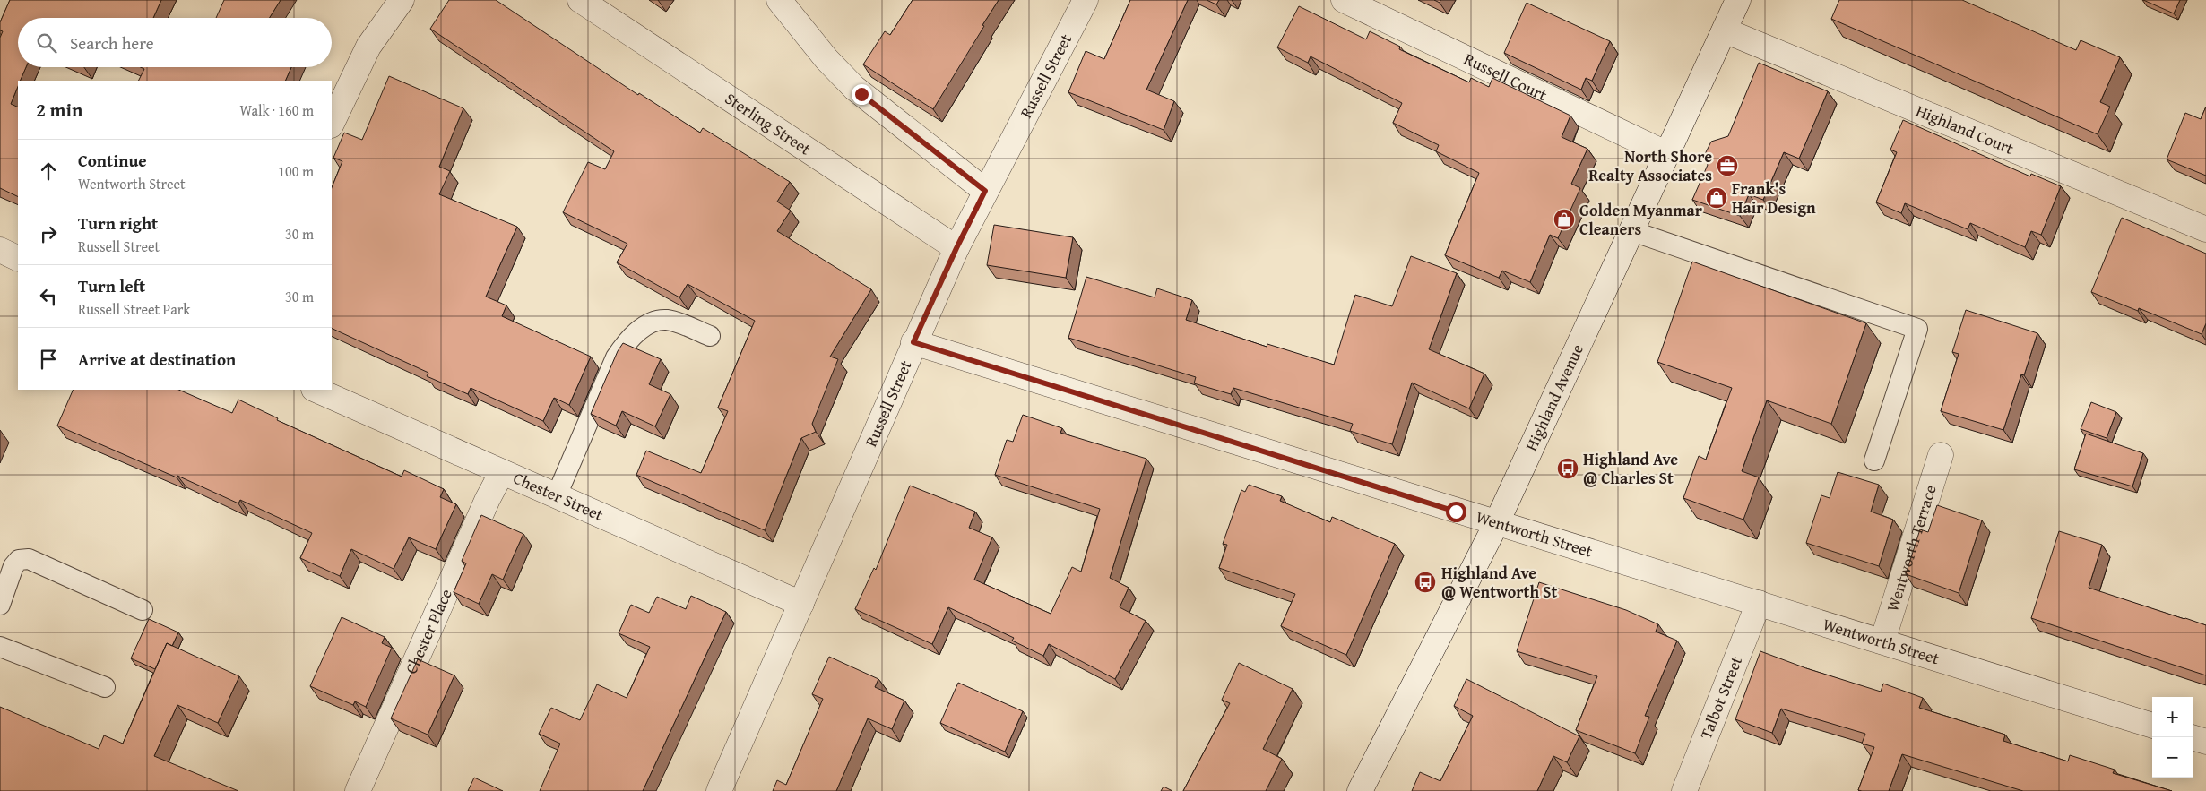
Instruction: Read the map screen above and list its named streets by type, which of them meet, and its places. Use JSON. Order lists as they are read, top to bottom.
{
  "streets": {
    "street": [
      "Russell Street",
      "Russell Court",
      "Sterling Street",
      "Highland Court",
      "Highland Avenue",
      "Chester Street",
      "Wentworth Street",
      "Wentworth Terrace",
      "Chester Place",
      "Talbot Street"
    ]
  },
  "crossings": [
    ["Russell Street", "Sterling Street"],
    ["Russell Street", "Chester Street"],
    ["Russell Street", "Wentworth Street"],
    ["Russell Court", "Highland Avenue"],
    ["Highland Court", "Highland Avenue"],
    ["Highland Avenue", "Wentworth Street"],
    ["Chester Street", "Chester Place"],
    ["Wentworth Street", "Wentworth Terrace"],
    ["Wentworth Street", "Talbot Street"]
  ],
  "places": {
    "office": ["North Shore Realty Associates"],
    "shop": ["Frank's Hair Design", "Golden Myanmar Cleaners"],
    "bus stop": ["Highland Ave @ Charles St", "Highland Ave @ Wentworth St"]
  },
  "page": {
    "search": "Search here",
    "heading": ["2 min", "Walk · 160 m"],
    "list": [
      ["Continue", "Wentworth Street", "100 m"],
      ["Turn right", "Russell Street", "30 m"],
      ["Turn left", "Russell Street Park", "30 m"],
      "Arrive at destination"
    ],
    "map_buttons": ["+", "−"]
  }
}
